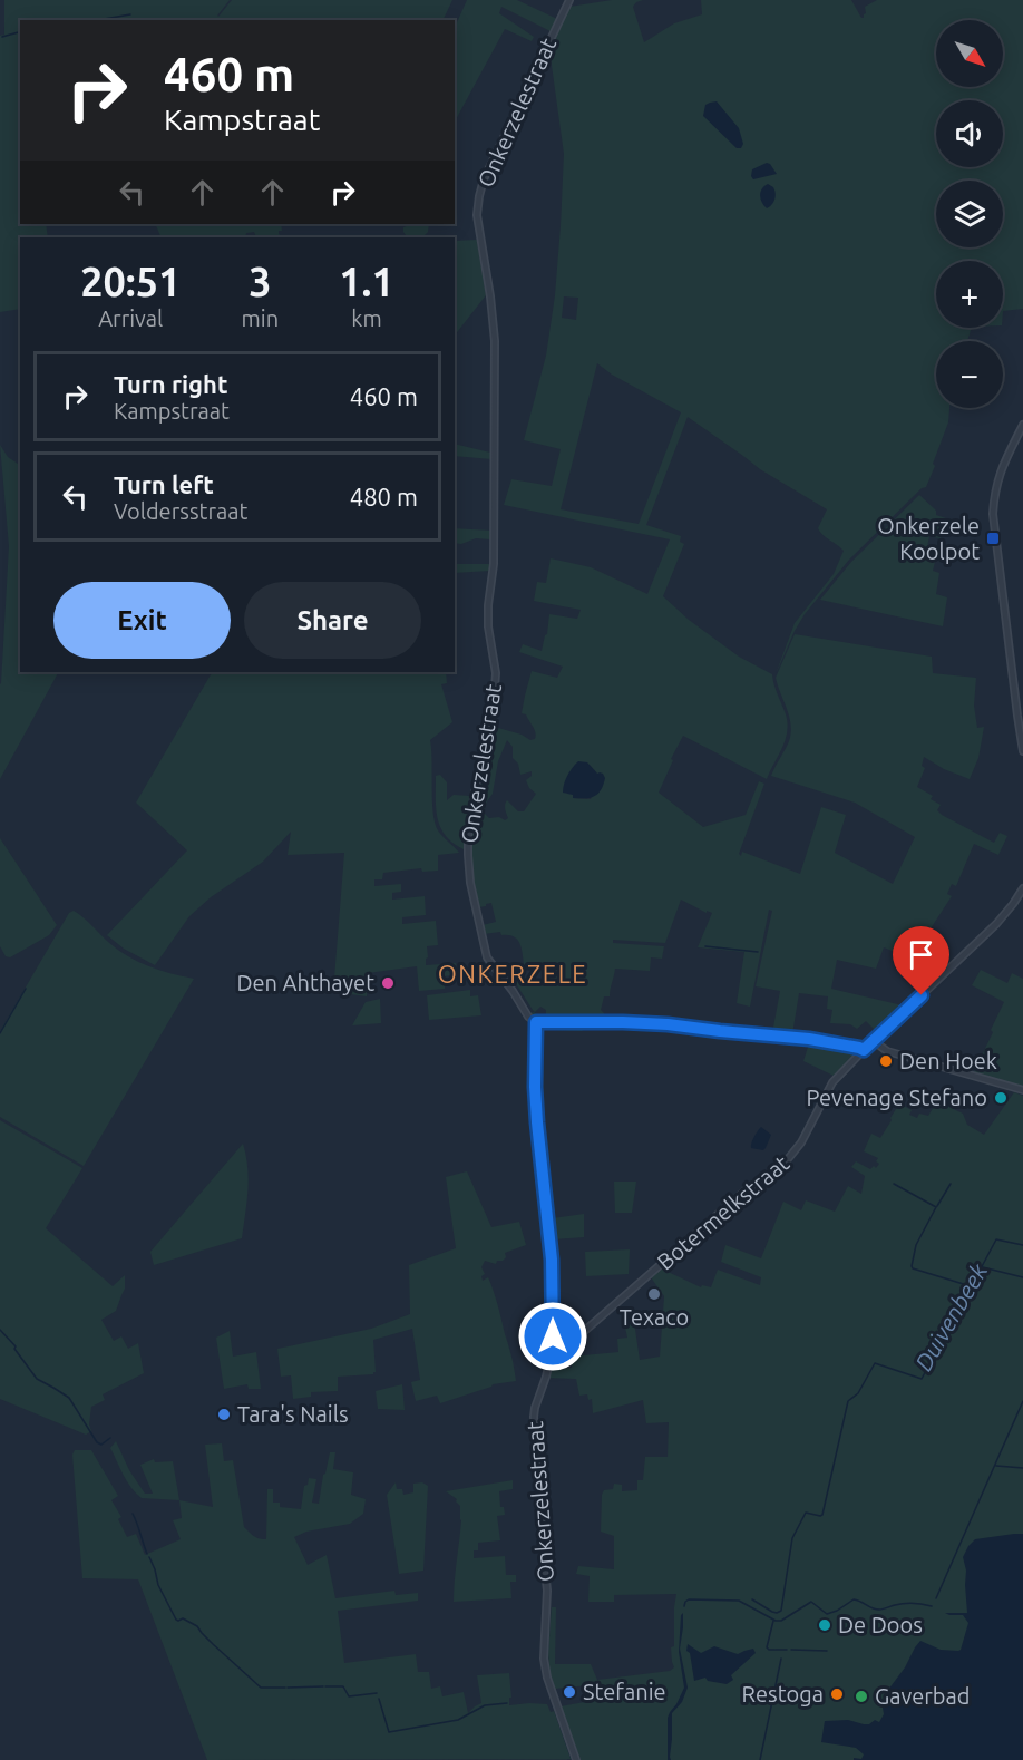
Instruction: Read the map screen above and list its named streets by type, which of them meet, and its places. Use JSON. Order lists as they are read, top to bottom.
{
  "streets": {
    "street": ["Onkerzelestraat", "Botermelkstraat"]
  },
  "crossings": [
    ["Onkerzelestraat", "Botermelkstraat"]
  ],
  "districts": ["ONKERZELE"],
  "water": ["Duivenbeek"],
  "places": {
    "transit": ["Onkerzele Koolpot"],
    "other": [
      "Den Ahthayet",
      "Den Hoek",
      "Pevenage Stefano",
      "Texaco",
      "Tara's Nails",
      "De Doos",
      "Stefanie",
      "Restoga",
      "Gaverbad"
    ]
  },
  "north": "bottom right",
  "page": {
    "map_buttons": ["+", "−"],
    "turn": ["460 m", "Kampstraat"],
    "eta": [
      "20:51",
      "Arrival",
      "3",
      "min",
      "1.1",
      "km"
    ],
    "list": [
      {
        "name": "Turn right",
        "note": "Kampstraat",
        "value": "460 m"
      },
      {
        "name": "Turn left",
        "note": "Voldersstraat",
        "value": "480 m"
      }
    ],
    "buttons": ["Exit", "Share"]
  }
}
